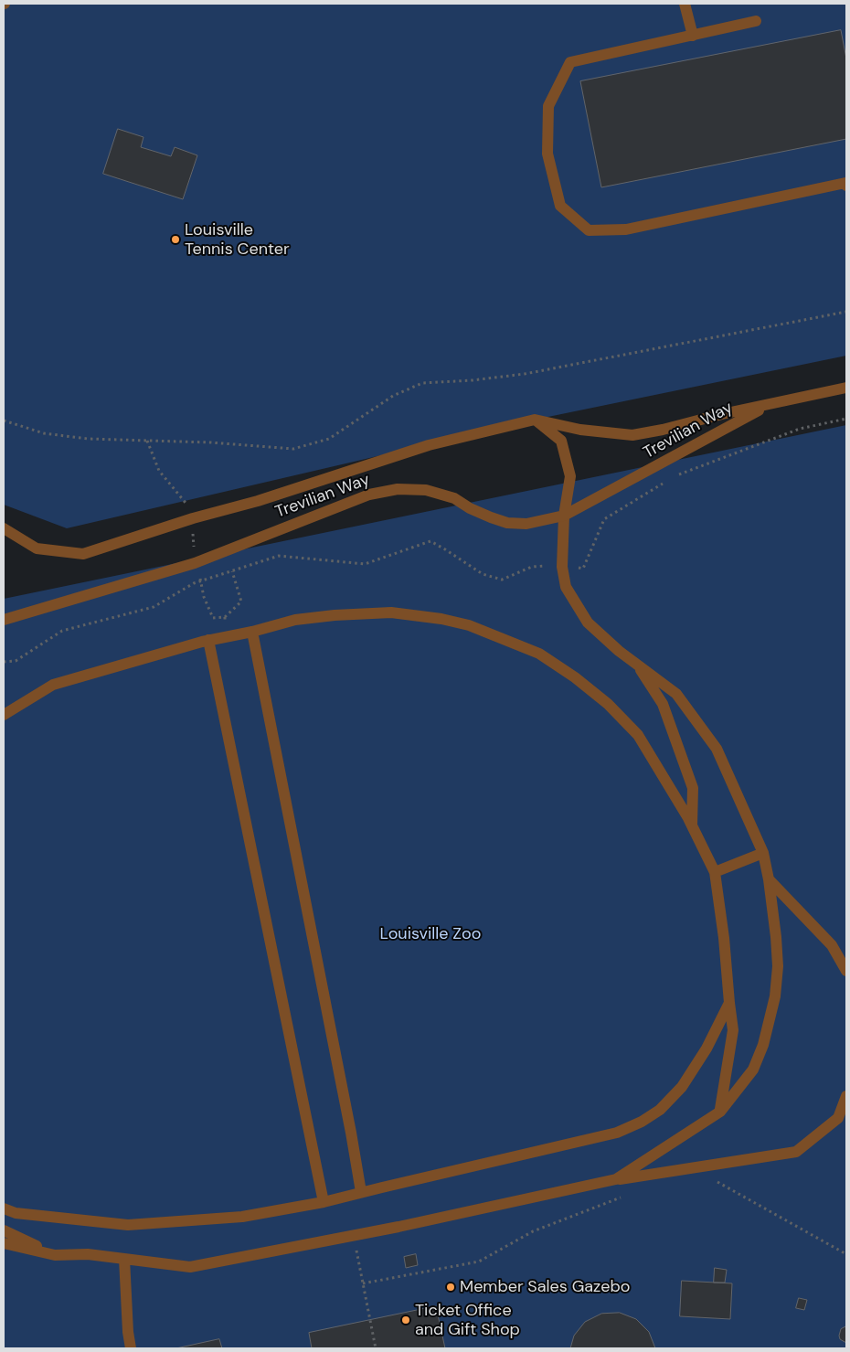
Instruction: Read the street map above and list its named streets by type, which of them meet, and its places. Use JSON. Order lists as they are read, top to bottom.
{
  "streets": {
    "street": ["Trevilian Way"]
  },
  "parks": ["Louisville Zoo"],
  "places": ["Louisville Tennis Center", "Member Sales Gazebo", "Ticket Office and Gift Shop"]
}
